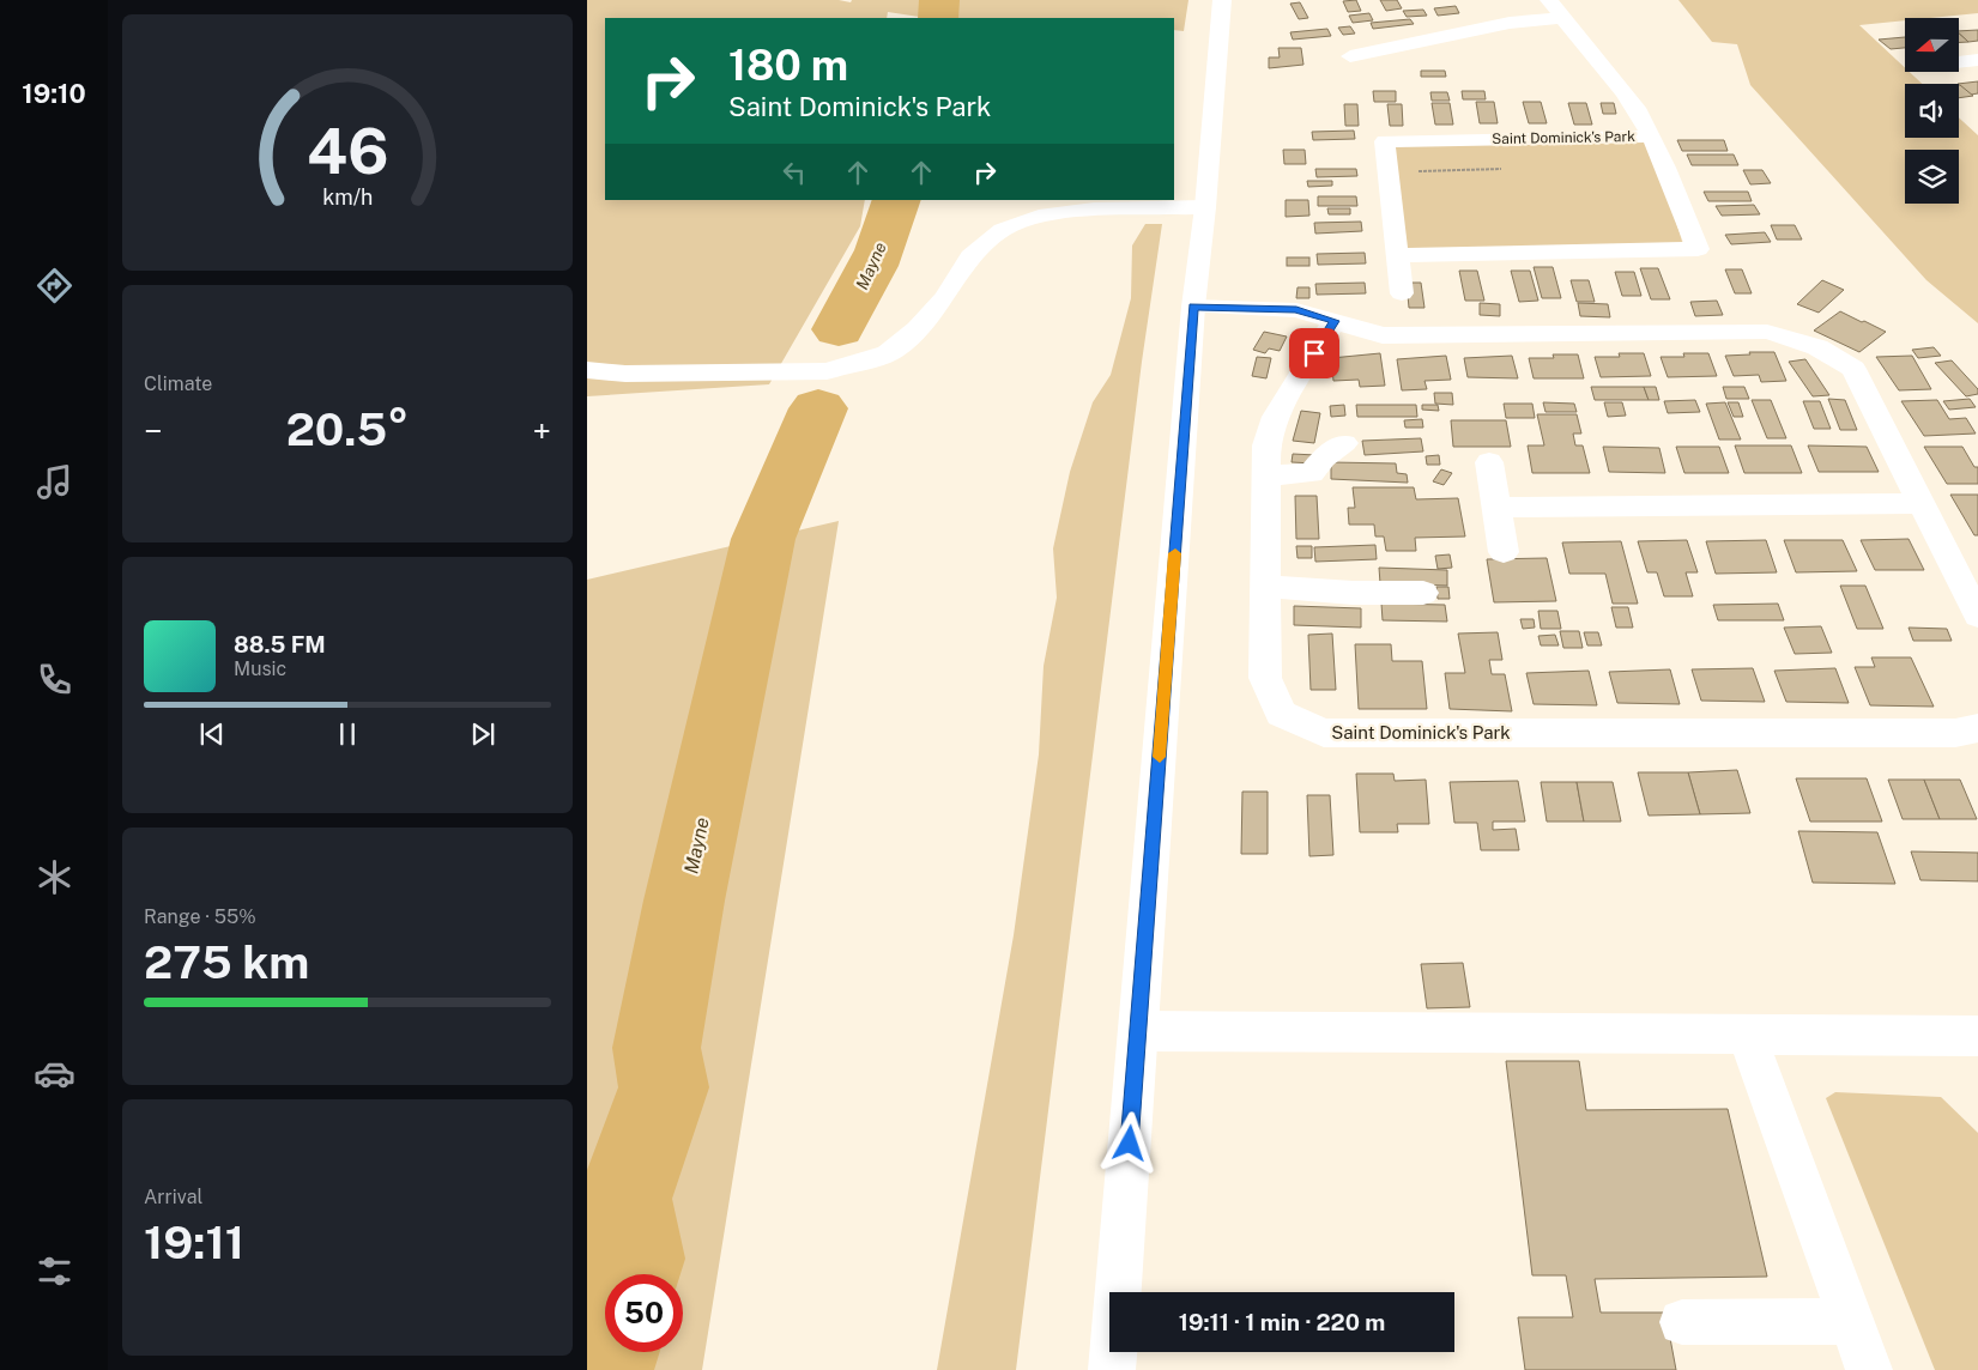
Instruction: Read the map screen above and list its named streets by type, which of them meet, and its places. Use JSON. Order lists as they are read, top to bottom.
{
  "streets": {
    "street": ["Saint Dominick's Park"]
  },
  "water": ["Mayne"],
  "north": "left",
  "page": {
    "tabs": "19:10",
    "turn": ["180 m", "Saint Dominick's Park"],
    "tile": [
      "Climate",
      ["Range · 55%", "275 km"],
      ["Arrival", "19:11"]
    ],
    "heat": ["−", "20.5°", "+"],
    "song": ["88.5 FM", "Music"],
    "limit": "50",
    "trip": "19:11 · 1 min · 220 m",
    "gauge": ["46", "km/h"]
  }
}
